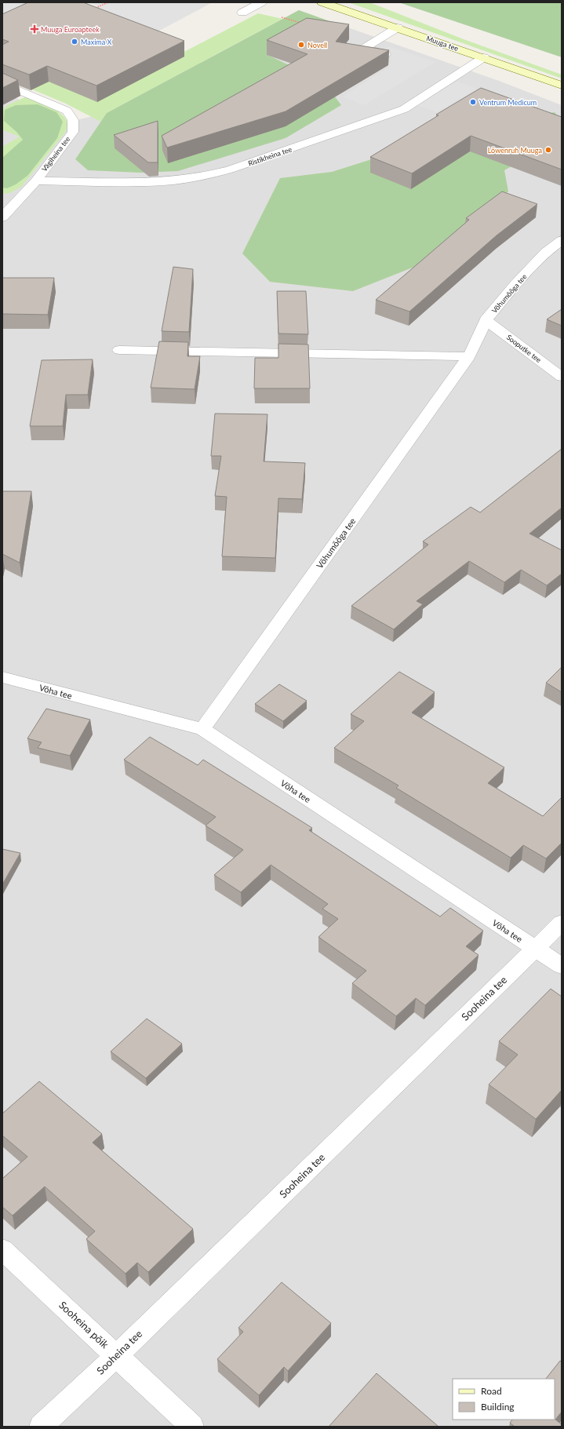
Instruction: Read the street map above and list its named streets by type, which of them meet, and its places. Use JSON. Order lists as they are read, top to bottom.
{
  "streets": {
    "main road": ["Muuga tee"],
    "street": [
      "Vägiheina tee",
      "Ristikheina tee",
      "Võhumõõga tee",
      "Sooputke tee",
      "Võha tee",
      "Sooheina tee",
      "Sooheina põik"
    ]
  },
  "crossings": [
    ["Muuga tee", "Ristikheina tee"],
    ["Vägiheina tee", "Ristikheina tee"],
    ["Võhumõõga tee", "Sooputke tee"],
    ["Võhumõõga tee", "Võha tee"],
    ["Võha tee", "Sooheina tee"],
    ["Sooheina tee", "Sooheina põik"]
  ],
  "places": {
    "health": ["Muuga Euroapteek"],
    "other": [
      "Maxima X",
      "Novell",
      "Ventrum Medicum",
      "Löwenruh Muuga"
    ]
  },
  "legend": ["Road", "Building"]
}
